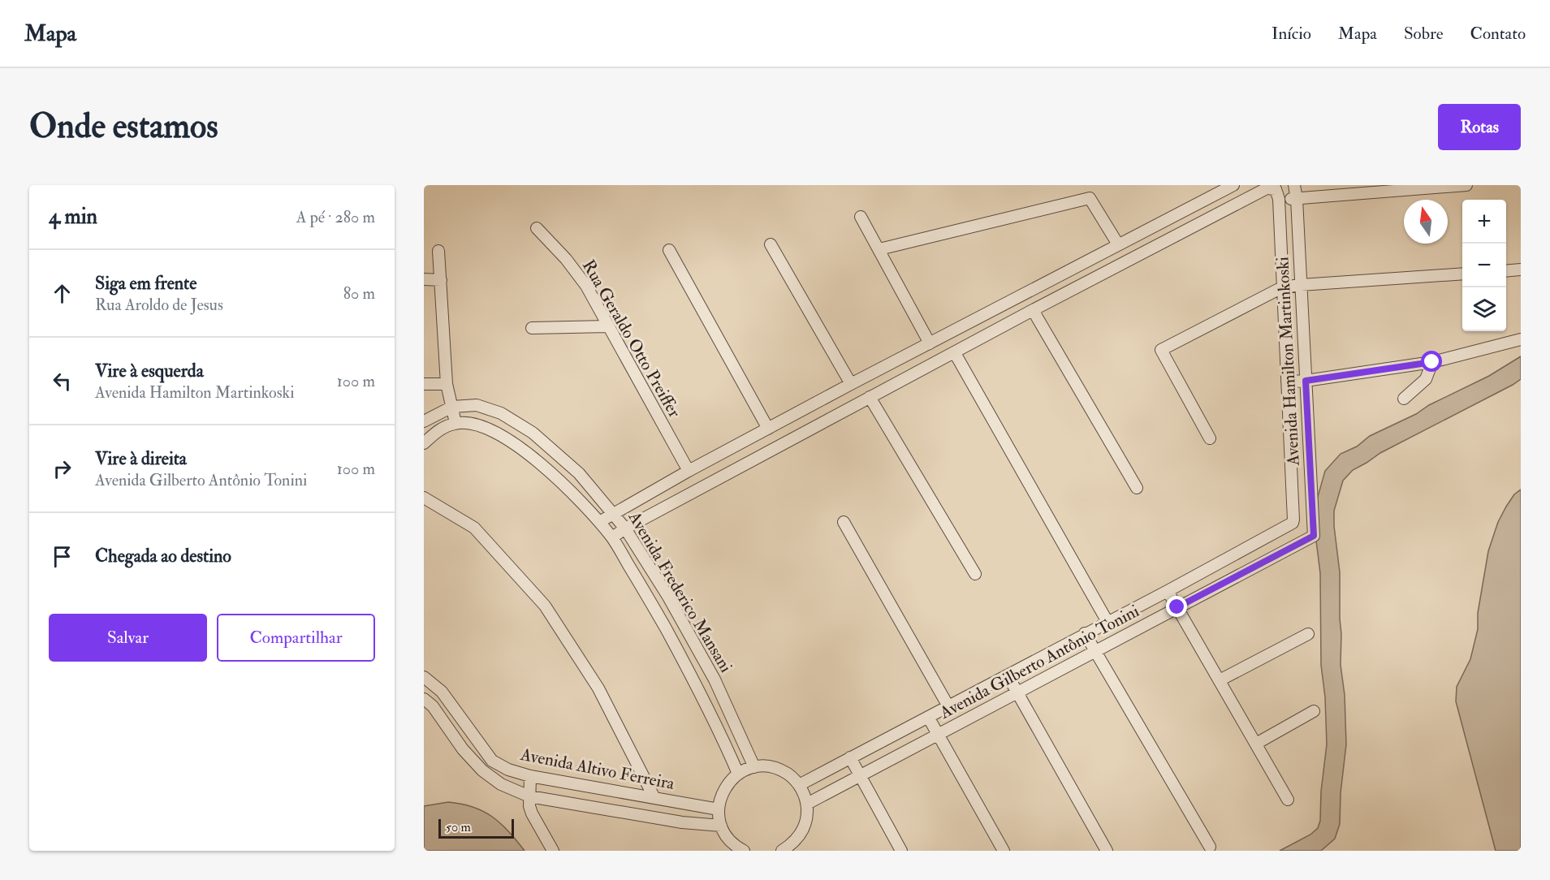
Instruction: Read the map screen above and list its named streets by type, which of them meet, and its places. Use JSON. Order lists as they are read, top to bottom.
{
  "streets": {
    "street": [
      "Rua Geraldo Otto Preiffer",
      "Avenida Hamilton Martinkoski",
      "Avenida Frederico Mansani",
      "Avenida Gilberto Antônio Tonini",
      "Avenida Altivo Ferreira"
    ]
  },
  "crossings": [
    ["Avenida Hamilton Martinkoski", "Avenida Gilberto Antônio Tonini"]
  ],
  "scale_bar": "50 m",
  "north": "top",
  "page": {
    "header": "Mapa",
    "nav": [
      "Início",
      "Mapa",
      "Sobre",
      "Contato"
    ],
    "buttons": [
      "Rotas",
      ["Salvar", "Compartilhar"]
    ],
    "title": "Onde estamos",
    "heading": ["4 min", "A pé · 280 m"],
    "map_buttons": ["+", "−"],
    "list": [
      ["Siga em frente", "Rua Aroldo de Jesus", "80 m"],
      ["Vire à esquerda", "Avenida Hamilton Martinkoski", "100 m"],
      ["Vire à direita", "Avenida Gilberto Antônio Tonini", "100 m"],
      "Chegada ao destino"
    ],
    "scale": "50 m"
  }
}
